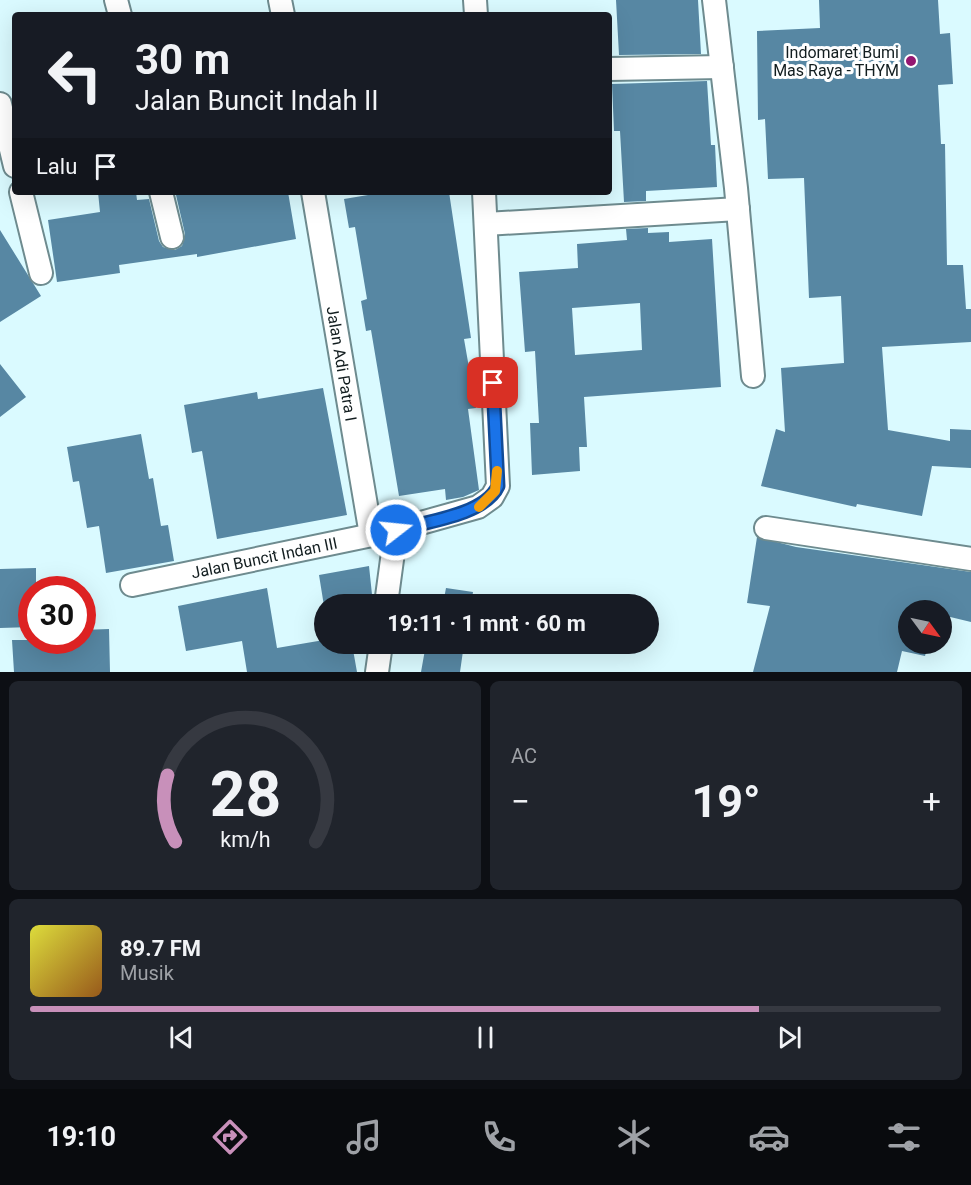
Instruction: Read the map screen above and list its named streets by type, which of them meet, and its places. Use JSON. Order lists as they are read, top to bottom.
{
  "streets": {
    "street": ["Jalan Adi Patra I", "Jalan Buncit Indan III"]
  },
  "crossings": [
    ["Jalan Adi Patra I", "Jalan Buncit Indan III"]
  ],
  "places": ["Indomaret Bumi Mas Raya - THYM"],
  "north": "bottom right",
  "page": {
    "turn": ["30 m", "Jalan Buncit Indah II"],
    "then": "Lalu",
    "limit": "30",
    "trip": "19:11 · 1 mnt · 60 m",
    "tile": "AC",
    "heat": ["−", "19°", "+"],
    "song": ["89.7 FM", "Musik"],
    "tabs": "19:10",
    "gauge": ["28", "km/h"]
  }
}
